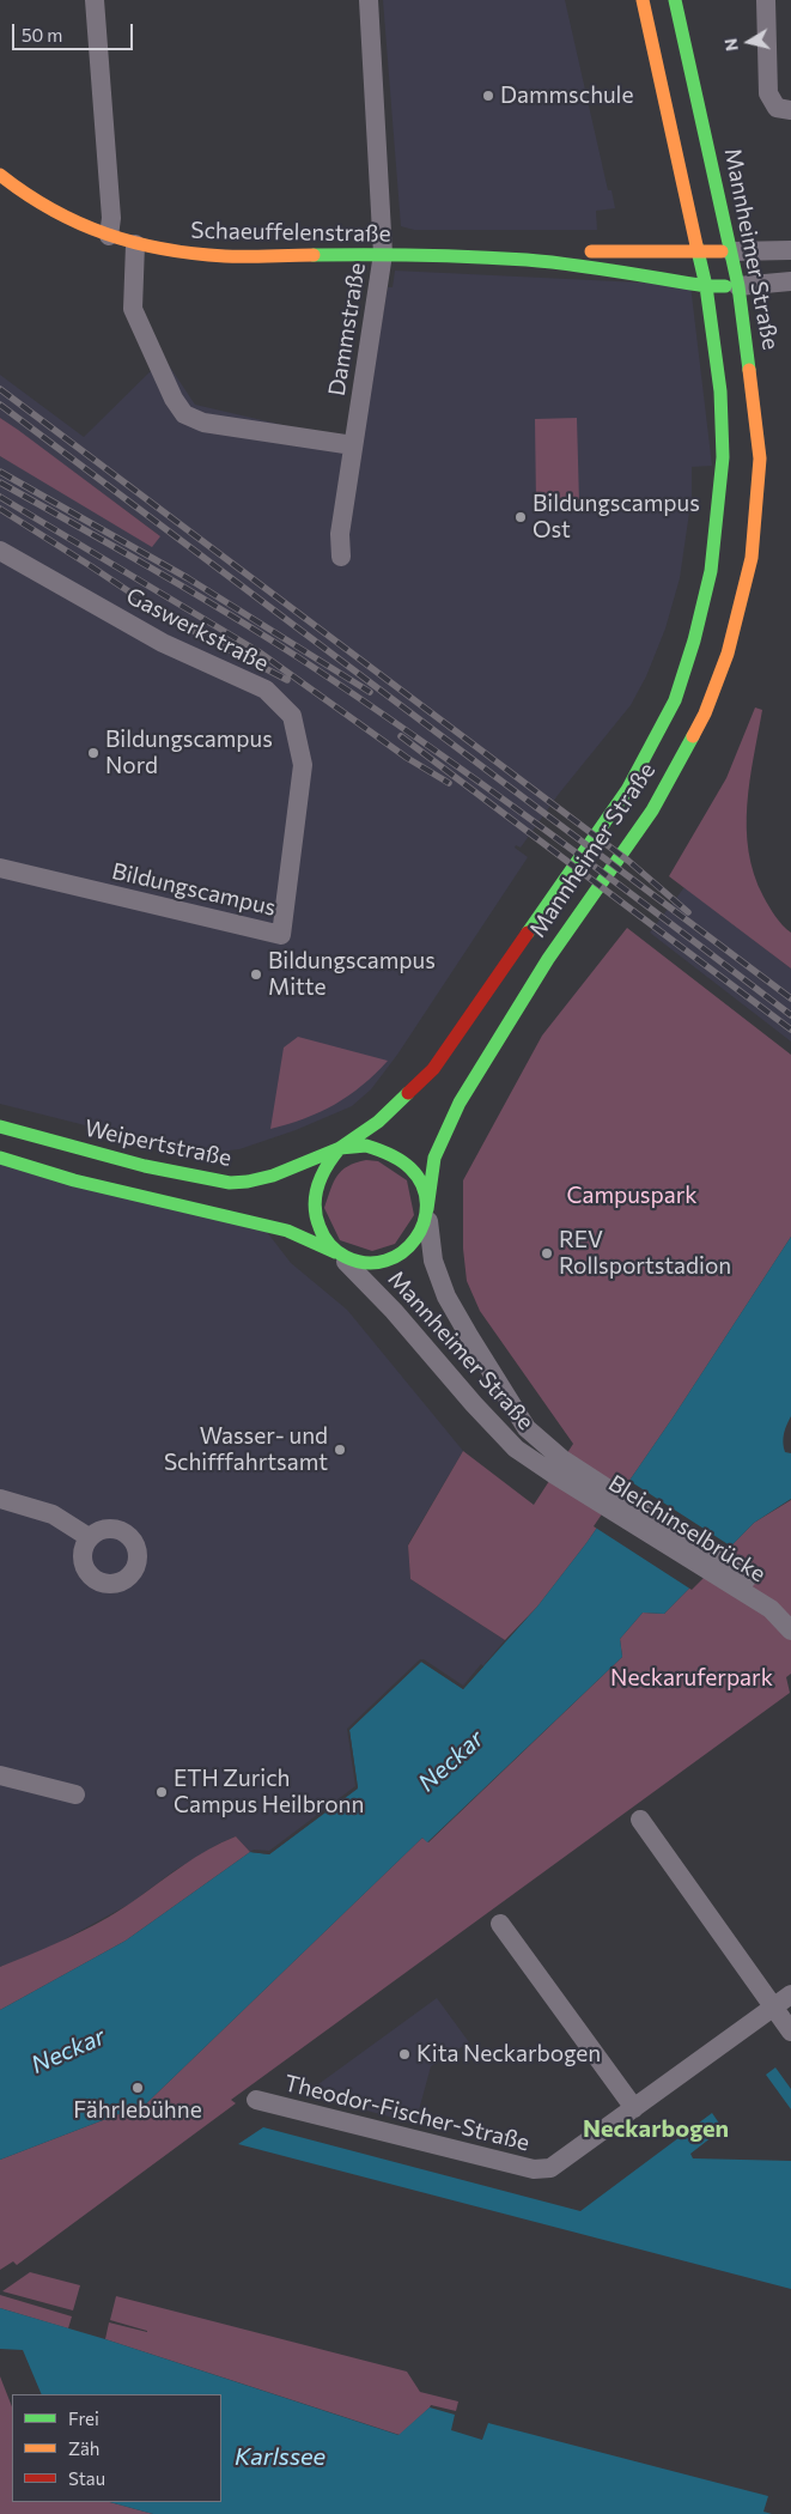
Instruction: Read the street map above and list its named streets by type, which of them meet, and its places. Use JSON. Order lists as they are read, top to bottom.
{
  "streets": {
    "main road": ["Schaeuffelenstraße", "Mannheimer Straße", "Weipertstraße"],
    "street": [
      "Dammstraße",
      "Gaswerkstraße",
      "Bildungscampus",
      "Bleichinselbrücke",
      "Theodor-Fischer-Straße"
    ]
  },
  "crossings": [
    ["Schaeuffelenstraße", "Mannheimer Straße"],
    ["Schaeuffelenstraße", "Dammstraße"],
    ["Mannheimer Straße", "Weipertstraße"],
    ["Mannheimer Straße", "Bleichinselbrücke"],
    ["Gaswerkstraße", "Bildungscampus"]
  ],
  "districts": ["Neckarbogen"],
  "water": ["Neckar", "Karlssee"],
  "parks": ["Campuspark", "Neckaruferpark"],
  "places": [
    "Dammschule",
    "Bildungscampus Ost",
    "Bildungscampus Nord",
    "Bildungscampus Mitte",
    "REV Rollsportstadion",
    "Wasser- und Schifffahrtsamt",
    "ETH Zurich Campus Heilbronn",
    "Kita Neckarbogen",
    "Fährlebühne"
  ],
  "legend": ["Frei", "Zäh", "Stau"],
  "scale_bar": "50 m",
  "north": "left"
}
